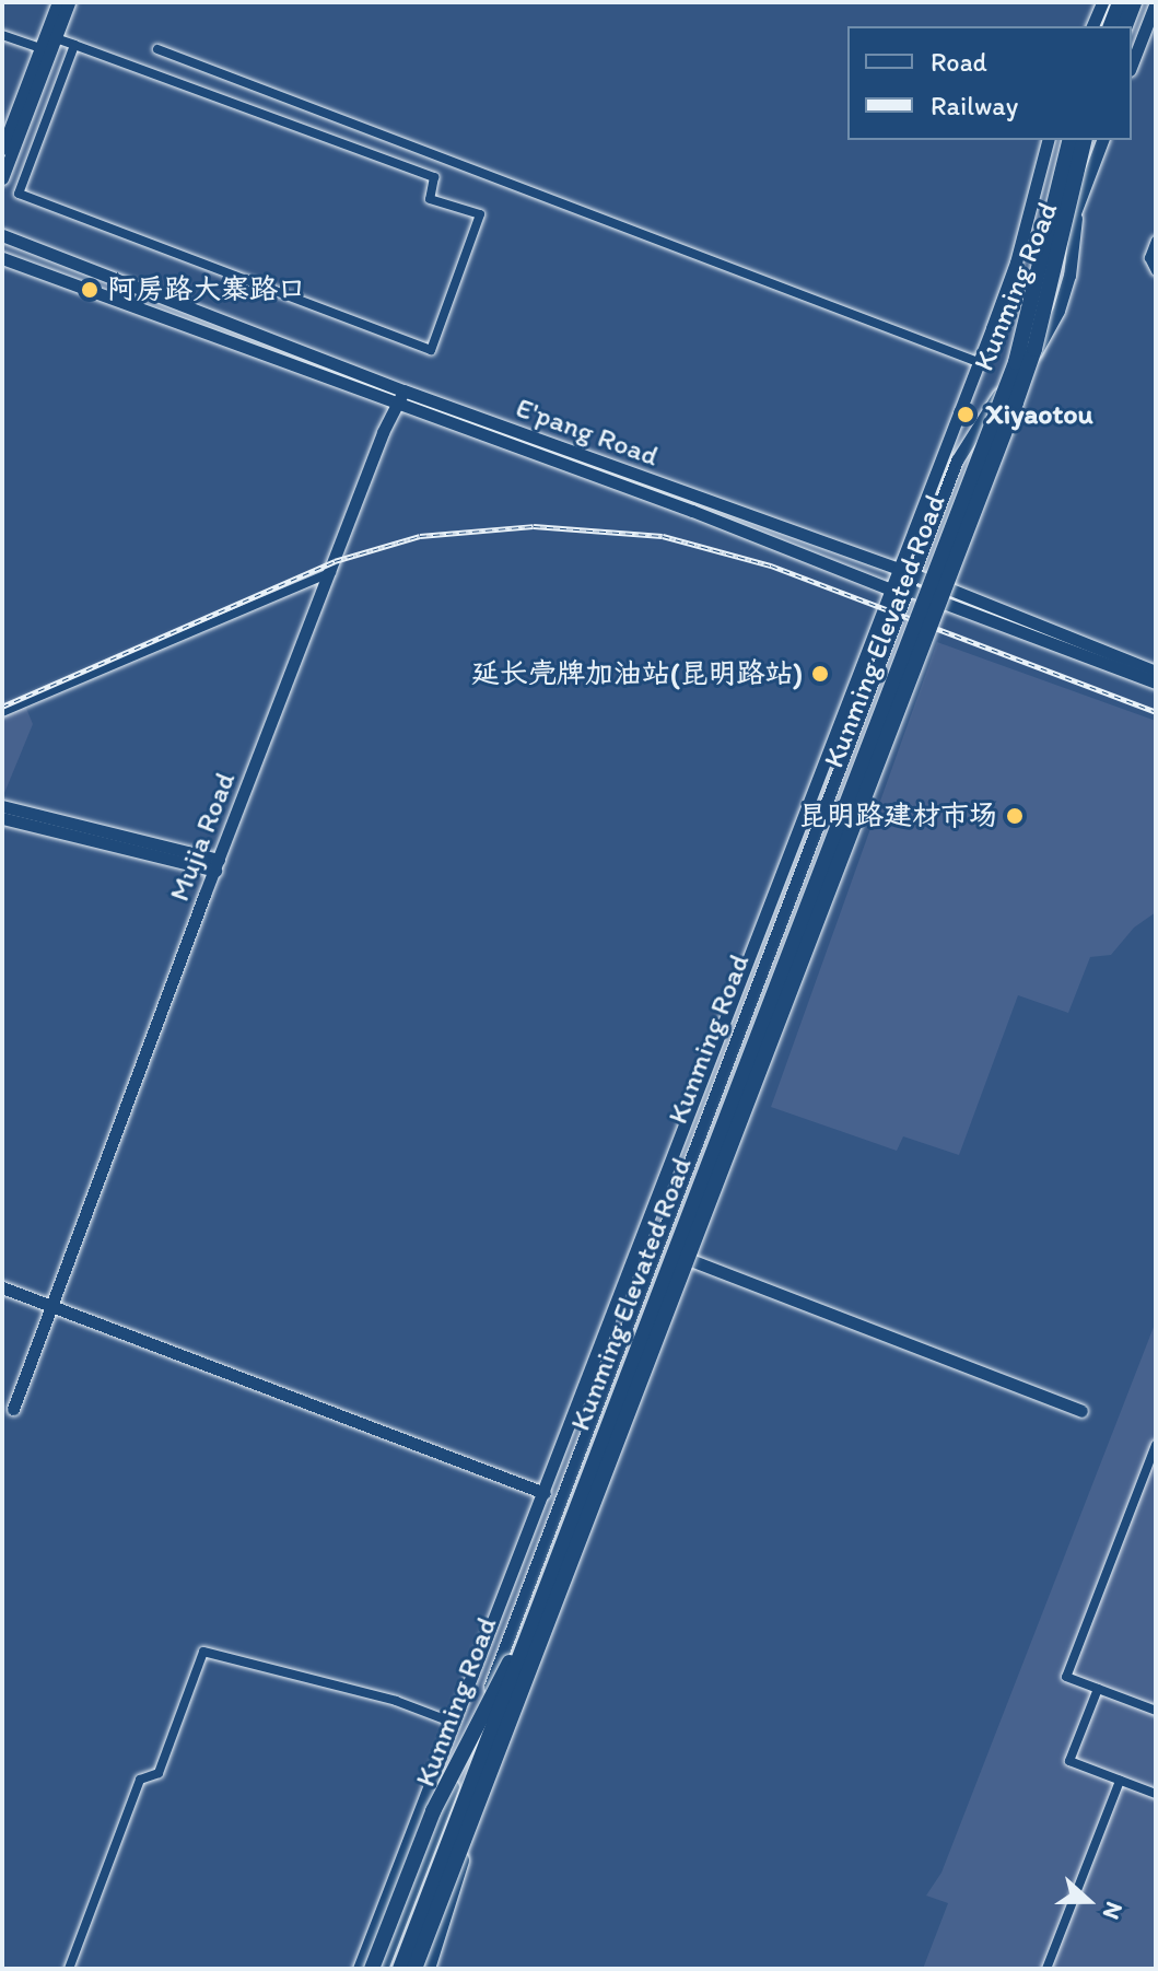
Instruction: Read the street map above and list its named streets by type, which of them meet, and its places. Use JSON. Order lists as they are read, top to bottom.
{
  "streets": {
    "highway": ["Kunming Elevated Road"],
    "main road": ["Kunming Road", "E'pang Road", "Mujia Road"]
  },
  "crossings": [
    ["Kunming Road", "E'pang Road"],
    ["E'pang Road", "Mujia Road"]
  ],
  "places": [
    "阿房路大寨路口",
    "Xiyaotou",
    "延长壳牌加油站(昆明路站)",
    "昆明路建材市场"
  ],
  "legend": ["Road", "Railway"],
  "north": "right"
}
